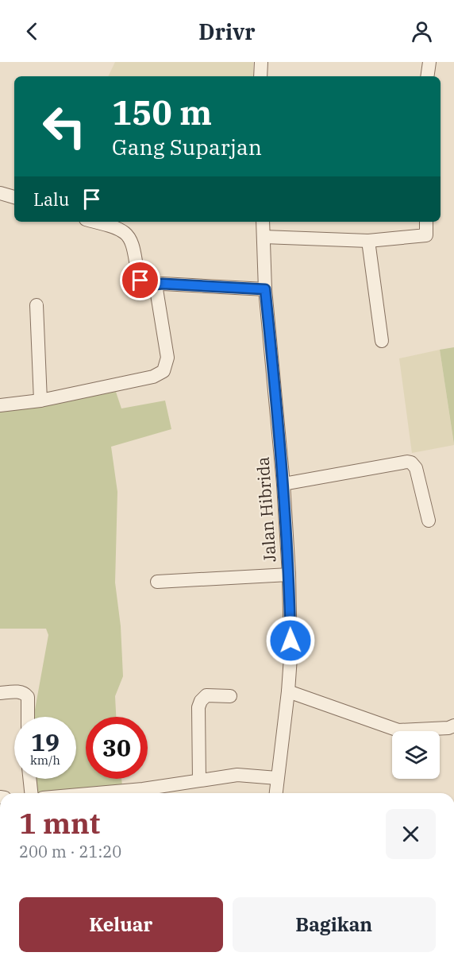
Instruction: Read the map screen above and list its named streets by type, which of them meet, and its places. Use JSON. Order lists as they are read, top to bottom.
{
  "streets": {
    "street": ["Jalan Hibrida"]
  },
  "page": {
    "header": "Drivr",
    "turn": ["150 m", "Gang Suparjan"],
    "then": "Lalu",
    "speed": "19 km/h",
    "limit": "30",
    "heading": ["1 mnt", "200 m · 21:20"],
    "buttons": ["Keluar", "Bagikan"]
  }
}
